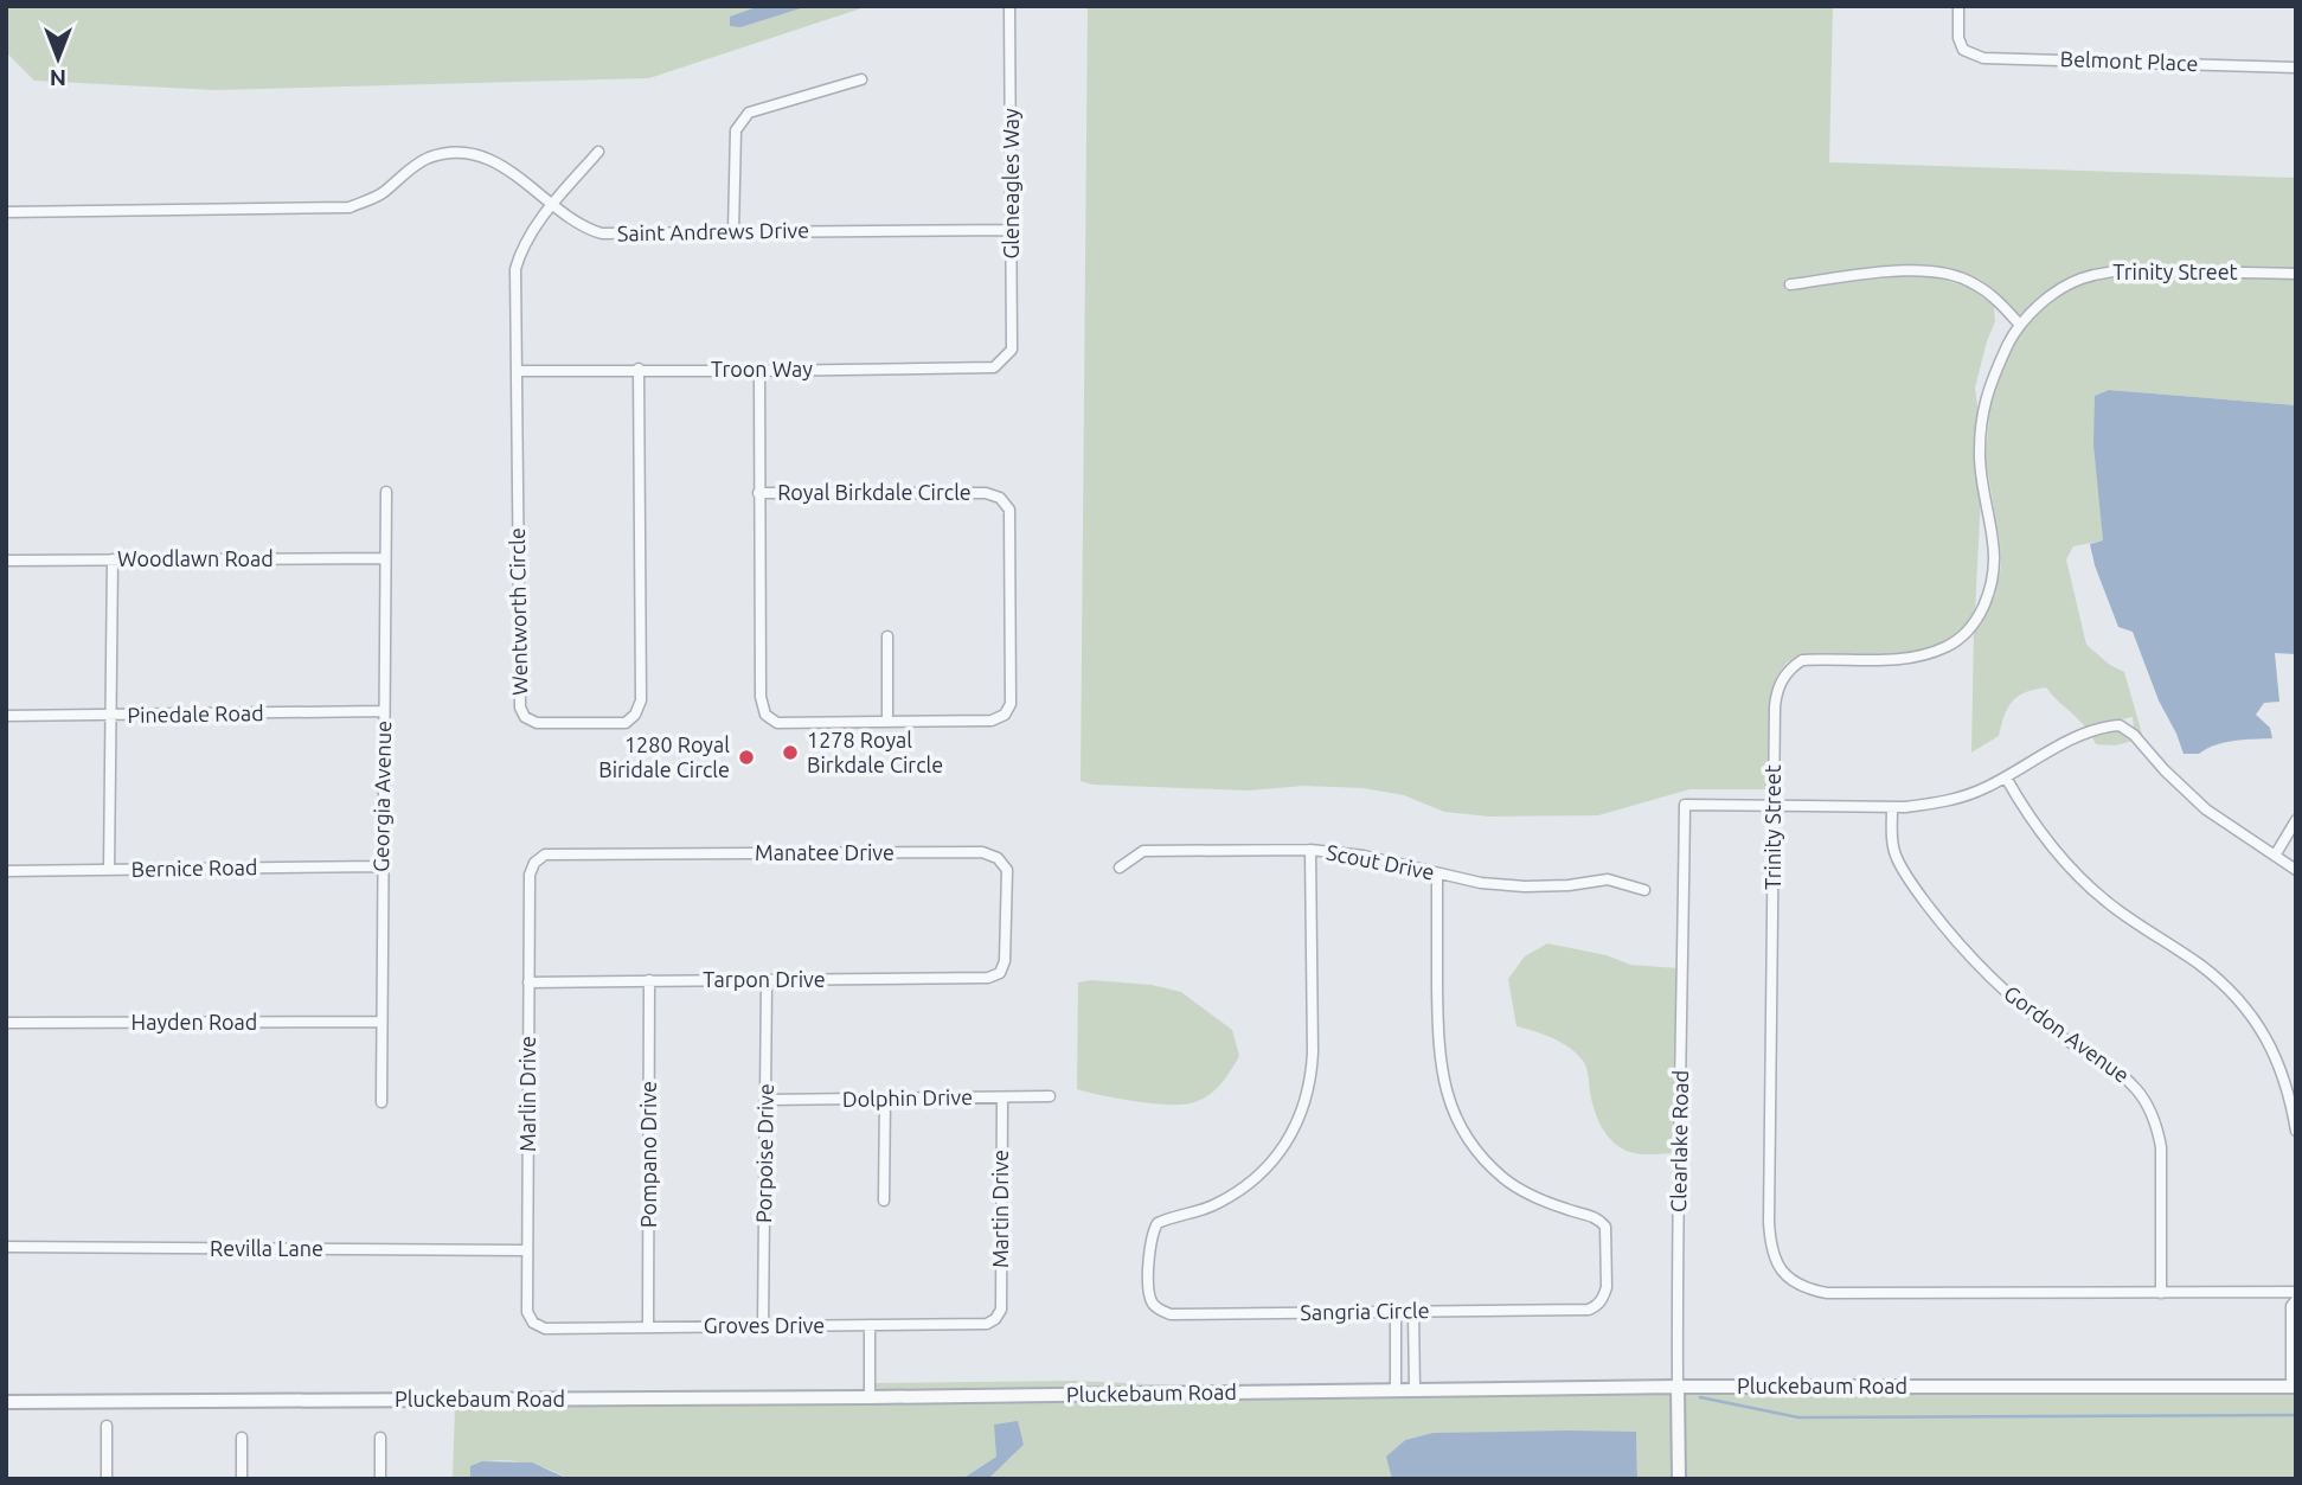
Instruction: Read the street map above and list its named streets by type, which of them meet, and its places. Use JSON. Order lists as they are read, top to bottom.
{
  "streets": {
    "street": [
      "Belmont Place",
      "Gleneagles Way",
      "Saint Andrews Drive",
      "Trinity Street",
      "Troon Way",
      "Royal Birkdale Circle",
      "Woodlawn Road",
      "Wentworth Circle",
      "Pinedale Road",
      "Georgia Avenue",
      "Manatee Drive",
      "Scout Drive",
      "Bernice Road",
      "Tarpon Drive",
      "Hayden Road",
      "Gordon Avenue",
      "Marlin Drive",
      "Dolphin Drive",
      "Clearlake Road",
      "Porpoise Drive",
      "Pompano Drive",
      "Martin Drive",
      "Revilla Lane",
      "Sangria Circle",
      "Groves Drive",
      "Pluckebaum Road"
    ]
  },
  "crossings": [
    ["Gleneagles Way", "Saint Andrews Drive"],
    ["Gleneagles Way", "Troon Way"],
    ["Saint Andrews Drive", "Wentworth Circle"],
    ["Trinity Street", "Gordon Avenue"],
    ["Trinity Street", "Clearlake Road"],
    ["Troon Way", "Royal Birkdale Circle"],
    ["Troon Way", "Wentworth Circle"],
    ["Woodlawn Road", "Georgia Avenue"],
    ["Pinedale Road", "Georgia Avenue"],
    ["Georgia Avenue", "Bernice Road"],
    ["Georgia Avenue", "Hayden Road"],
    ["Manatee Drive", "Tarpon Drive"],
    ["Manatee Drive", "Marlin Drive"],
    ["Scout Drive", "Sangria Circle"],
    ["Tarpon Drive", "Marlin Drive"],
    ["Tarpon Drive", "Porpoise Drive"],
    ["Tarpon Drive", "Pompano Drive"],
    ["Marlin Drive", "Revilla Lane"],
    ["Marlin Drive", "Groves Drive"],
    ["Dolphin Drive", "Porpoise Drive"],
    ["Dolphin Drive", "Martin Drive"],
    ["Clearlake Road", "Pluckebaum Road"],
    ["Porpoise Drive", "Groves Drive"],
    ["Pompano Drive", "Groves Drive"],
    ["Martin Drive", "Groves Drive"]
  ],
  "places": ["1278 Royal Birkdale Circle", "1280 Royal Biridale Circle"],
  "north": "bottom"
}
